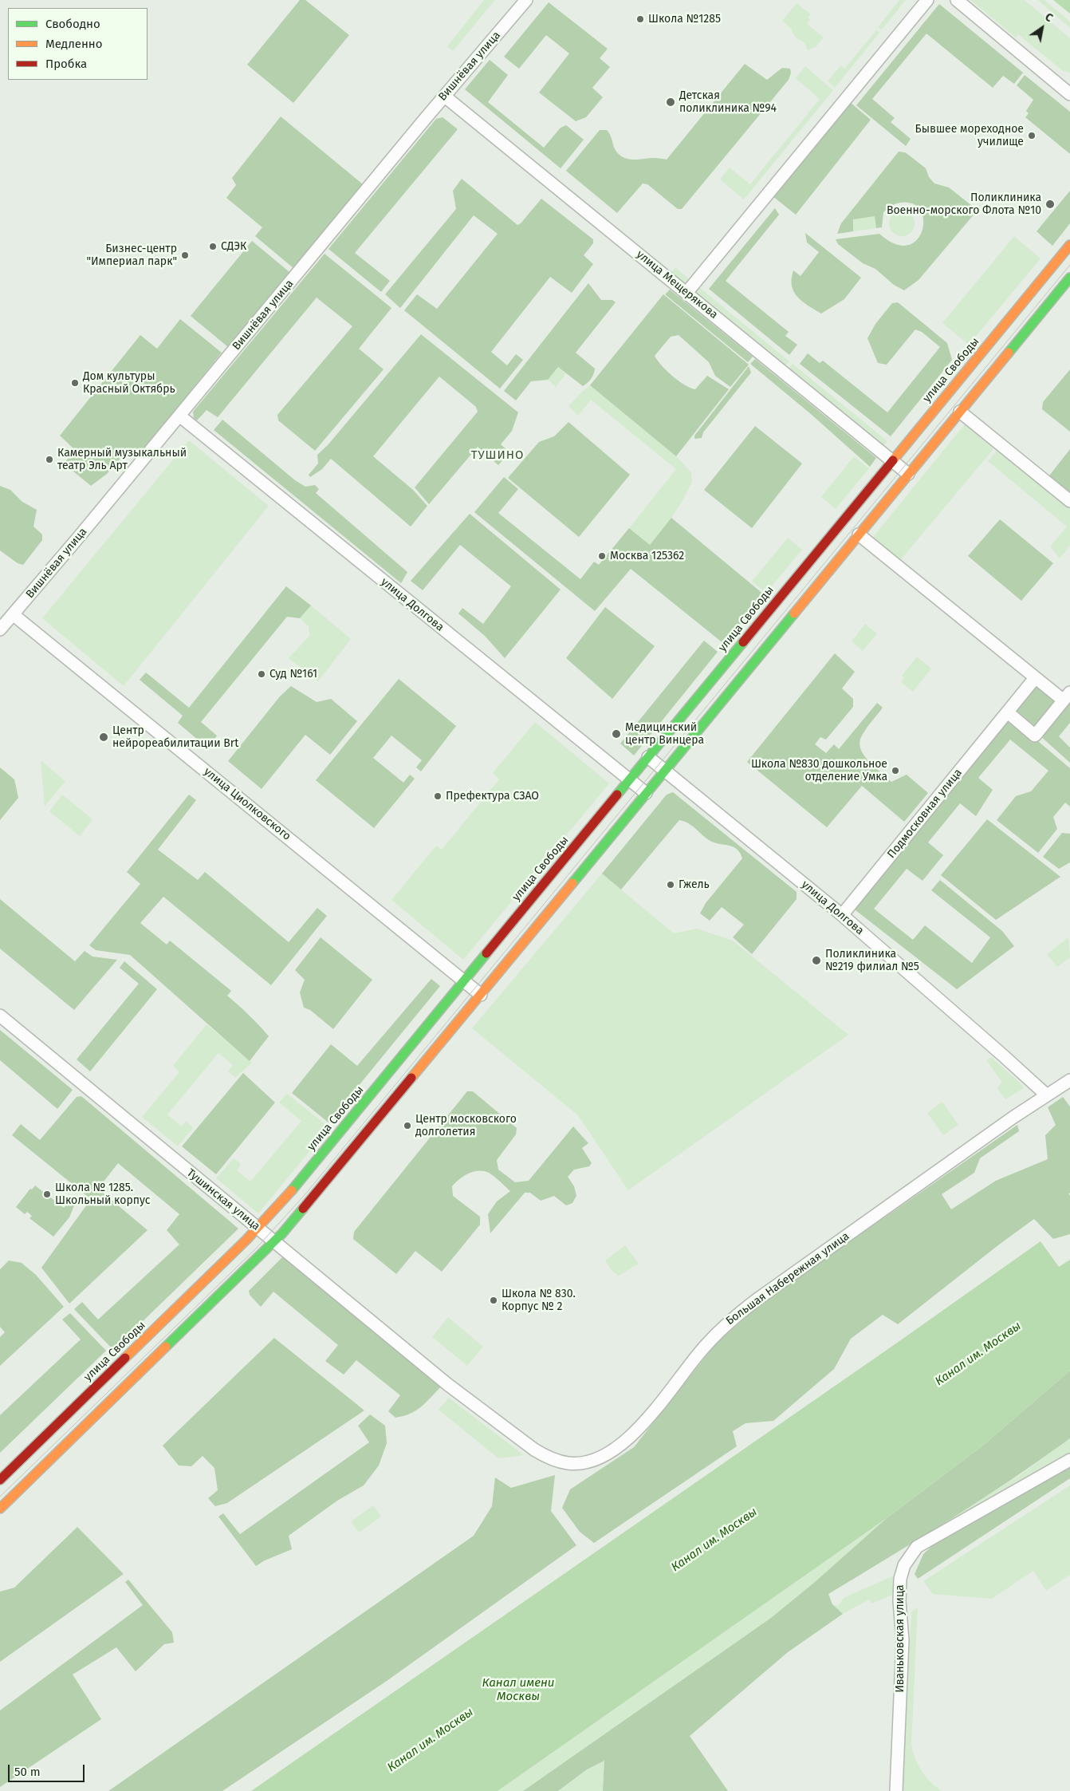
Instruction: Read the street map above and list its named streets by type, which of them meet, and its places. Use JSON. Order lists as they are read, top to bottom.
{
  "streets": {
    "main road": ["улица Свободы"],
    "street": [
      "Вишнёвая улица",
      "улица Мещерякова",
      "улица Долгова",
      "улица Циолковского",
      "Подмосковная улица",
      "Тушинская улица",
      "Большая Набережная улица",
      "Иваньковская улица"
    ]
  },
  "crossings": [
    ["Вишнёвая улица", "улица Мещерякова"],
    ["Вишнёвая улица", "улица Долгова"],
    ["Вишнёвая улица", "улица Циолковского"],
    ["улица Мещерякова", "улица Свободы"],
    ["улица Свободы", "улица Долгова"],
    ["улица Свободы", "улица Циолковского"],
    ["улица Свободы", "Тушинская улица"],
    ["улица Долгова", "Подмосковная улица"],
    ["улица Долгова", "Большая Набережная улица"],
    ["Тушинская улица", "Большая Набережная улица"]
  ],
  "districts": ["ТУШИНО"],
  "water": ["Канал им. Москвы", "Канал имени Москвы"],
  "places": [
    "Школа №1285",
    "Детская поликлиника №94",
    "Бывшее мореходное училище",
    "Поликлиника Военно-морского Флота №10",
    "СДЭК",
    "Бизнес-центр \"Империал парк\"",
    "Дом культуры Красный Октябрь",
    "Камерный музыкальный театр Эль Арт",
    "Москва 125362",
    "Суд №161",
    "Медицинский центр Винцера",
    "Центр нейрореабилитации Brt",
    "Школа №830 дошкольное отделение Умка",
    "Префектура СЗАО",
    "Гжель",
    "Поликлиника №219 филиал №5",
    "Центр московского долголетия",
    "Школа № 1285. Школьный корпус",
    "Школа № 830. Корпус № 2"
  ],
  "legend": ["Свободно", "Медленно", "Пробка"],
  "scale_bar": "50 m",
  "north": "top right"
}
